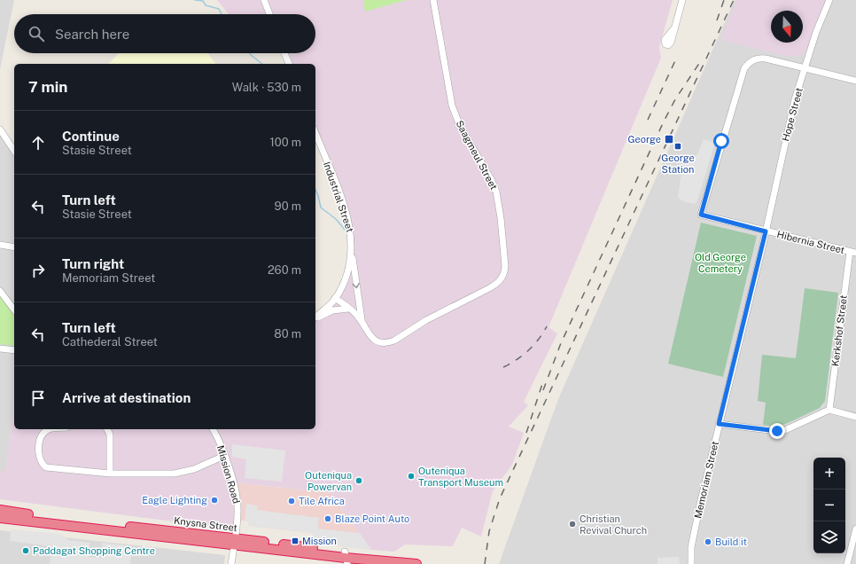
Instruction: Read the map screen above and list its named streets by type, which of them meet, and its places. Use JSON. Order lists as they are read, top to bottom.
{
  "streets": {
    "highway": ["Knysna Street"],
    "street": [
      "Hope Street",
      "Saagmeul Street",
      "Industrial Street",
      "Hibernia Street",
      "Kerkshof Street",
      "Mission Road",
      "Memoriam Street"
    ]
  },
  "crossings": [
    ["Hope Street", "Hibernia Street"],
    ["Hope Street", "Memoriam Street"],
    ["Saagmeul Street", "Industrial Street"],
    ["Hibernia Street", "Kerkshof Street"],
    ["Hibernia Street", "Memoriam Street"],
    ["Mission Road", "Knysna Street"]
  ],
  "parks": ["Old George Cemetery"],
  "places": {
    "transit": ["George", "George Station", "Mission"],
    "other": [
      "Outeniqua Transport Museum",
      "Outeniqua Powervan",
      "Eagle Lighting",
      "Tile Africa",
      "Blaze Point Auto",
      "Christian Revival Church",
      "Build it",
      "Paddagat Shopping Centre"
    ]
  },
  "north": "bottom",
  "page": {
    "search": "Search here",
    "heading": ["7 min", "Walk · 530 m"],
    "list": [
      ["Continue", "Stasie Street", "100 m"],
      ["Turn left", "Stasie Street", "90 m"],
      ["Turn right", "Memoriam Street", "260 m"],
      ["Turn left", "Cathederal Street", "80 m"],
      "Arrive at destination"
    ],
    "map_buttons": ["+", "−"]
  }
}
